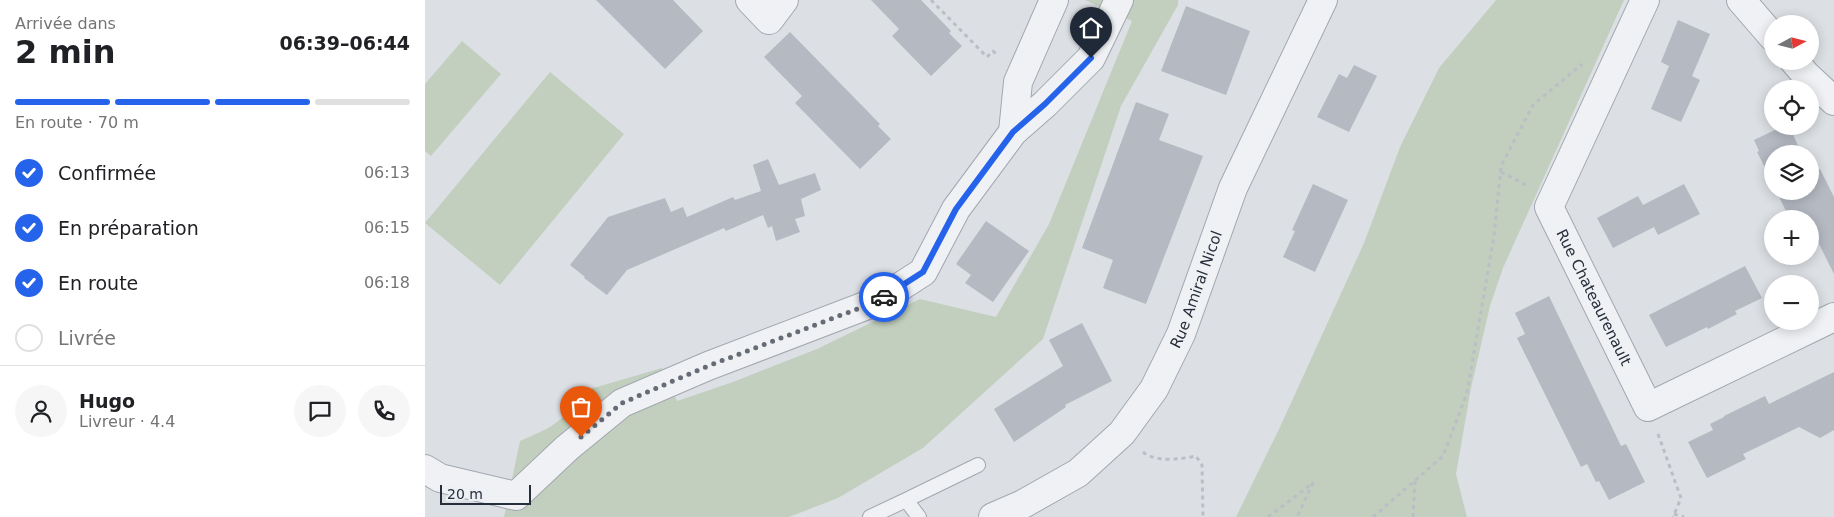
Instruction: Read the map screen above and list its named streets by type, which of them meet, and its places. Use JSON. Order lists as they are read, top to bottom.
{
  "streets": {
    "street": ["Rue Amiral Nicol", "Rue Chateaurenault"]
  },
  "scale_bar": "20 m",
  "north": "right",
  "page": {
    "heading": ["2 min", "Arrivée dans", "06:39–06:44"],
    "panel": ["Hugo", "Livreur · 4.4"],
    "map_buttons": ["+", "−"],
    "bar": "En route · 70 m",
    "list": [
      ["Confirmée", "06:13"],
      ["En préparation", "06:15"],
      ["En route", "06:18"],
      "Livrée"
    ],
    "scale": "20 m"
  }
}
